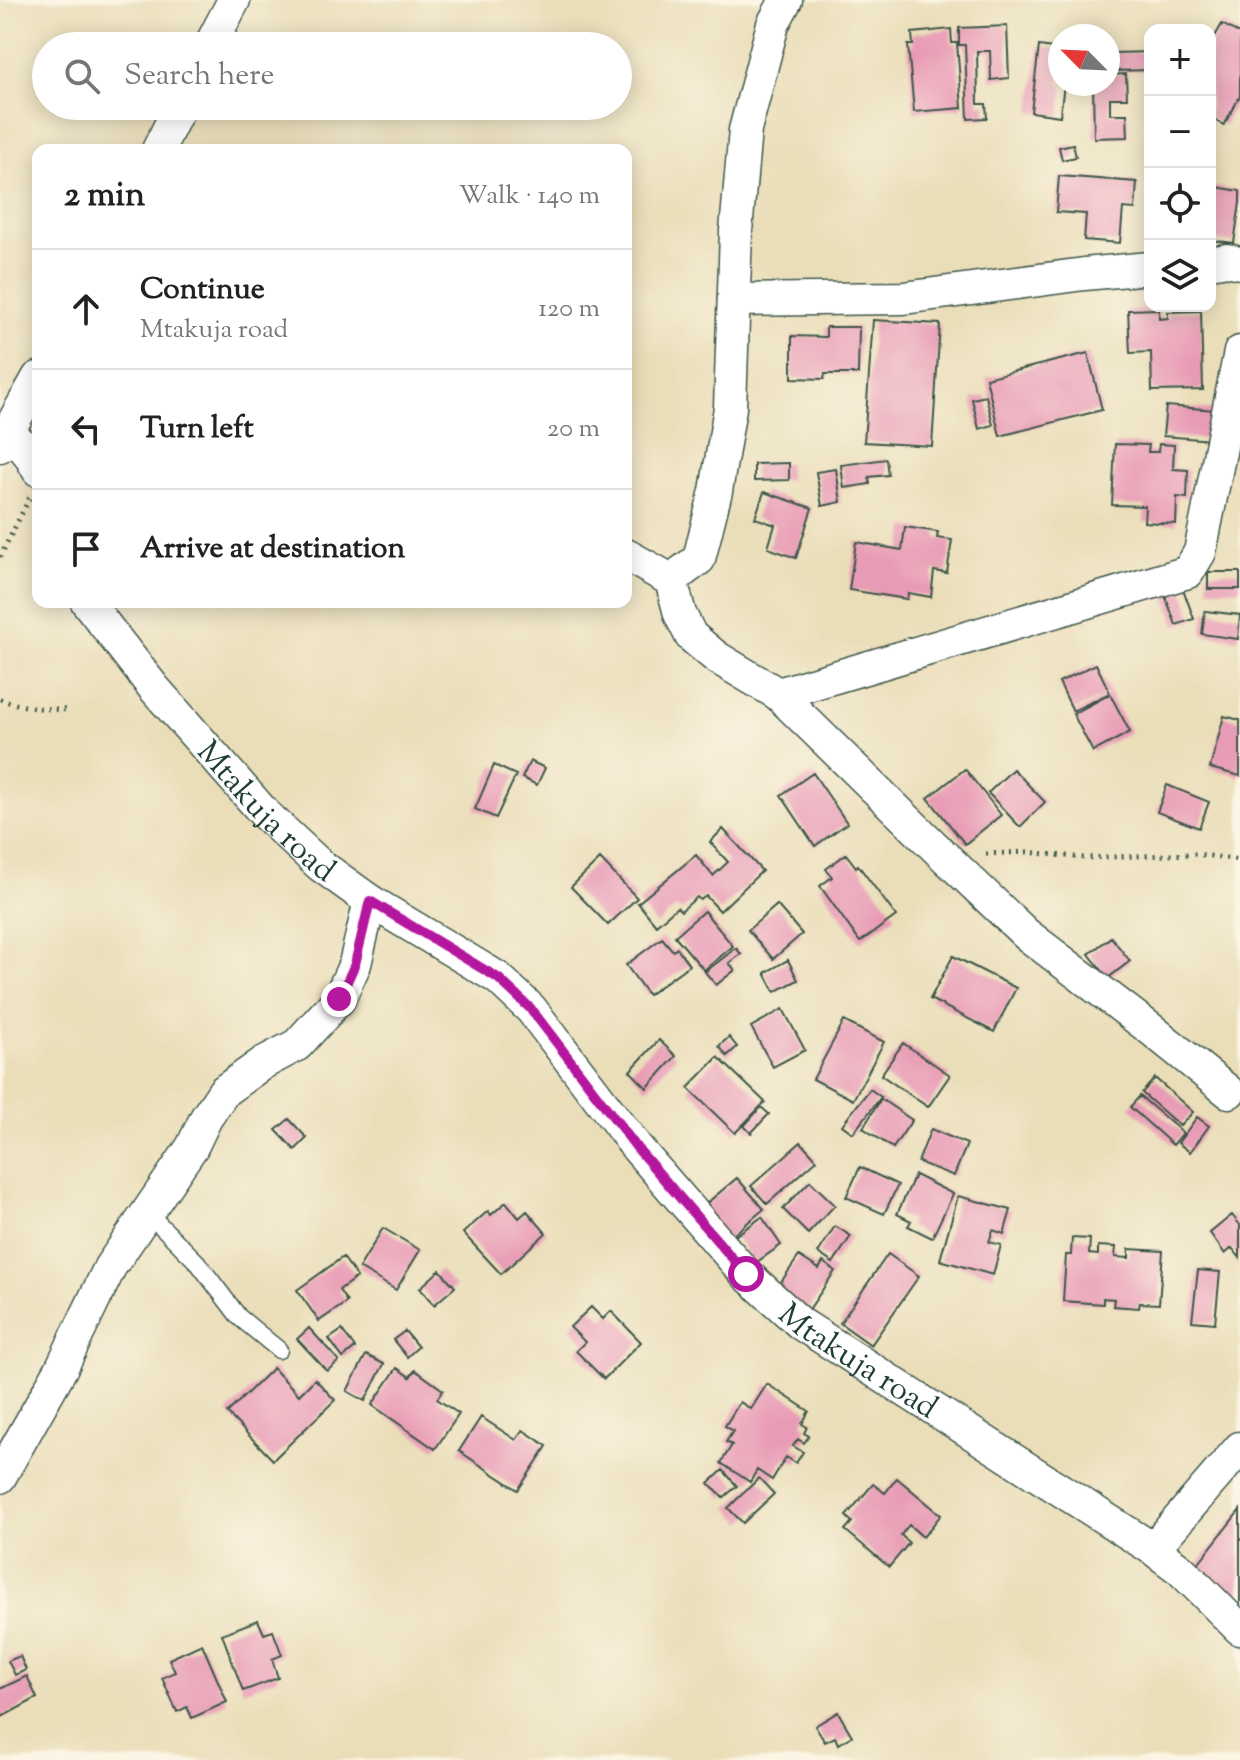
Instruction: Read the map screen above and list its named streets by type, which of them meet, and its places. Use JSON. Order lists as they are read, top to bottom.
{
  "streets": {
    "street": ["Mtakuja road"]
  },
  "north": "top left",
  "page": {
    "map_buttons": ["+", "−"],
    "search": "Search here",
    "heading": ["2 min", "Walk · 140 m"],
    "list": [
      ["Continue", "Mtakuja road", "120 m"],
      ["Turn left", "20 m"],
      "Arrive at destination"
    ]
  }
}
